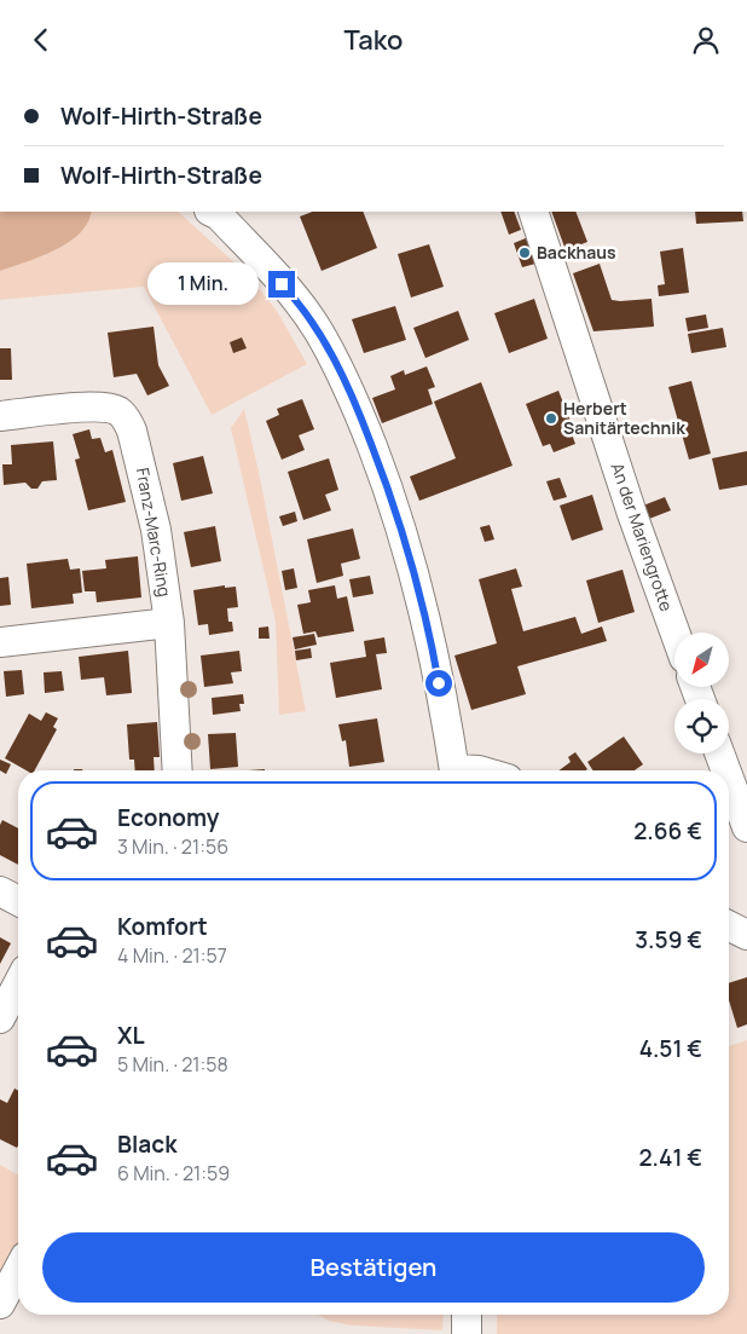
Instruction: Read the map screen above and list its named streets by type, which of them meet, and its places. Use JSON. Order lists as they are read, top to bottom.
{
  "streets": {
    "street": ["Franz-Marc-Ring", "An der Mariengrotte"]
  },
  "places": ["Backhaus", "Herbert Sanitärtechnik"],
  "north": "bottom left",
  "page": {
    "header": "Tako",
    "banner": ["Wolf-Hirth-Straße", "Wolf-Hirth-Straße"],
    "bubble": "1 Min.",
    "list": [
      {
        "name": "Economy",
        "note": "3 Min. · 21:56",
        "value": "2.66 €"
      },
      {
        "name": "Komfort",
        "note": "4 Min. · 21:57",
        "value": "3.59 €"
      },
      {
        "name": "XL",
        "note": "5 Min. · 21:58",
        "value": "4.51 €"
      },
      {
        "name": "Black",
        "note": "6 Min. · 21:59",
        "value": "2.41 €"
      }
    ],
    "buttons": "Bestätigen"
  }
}
